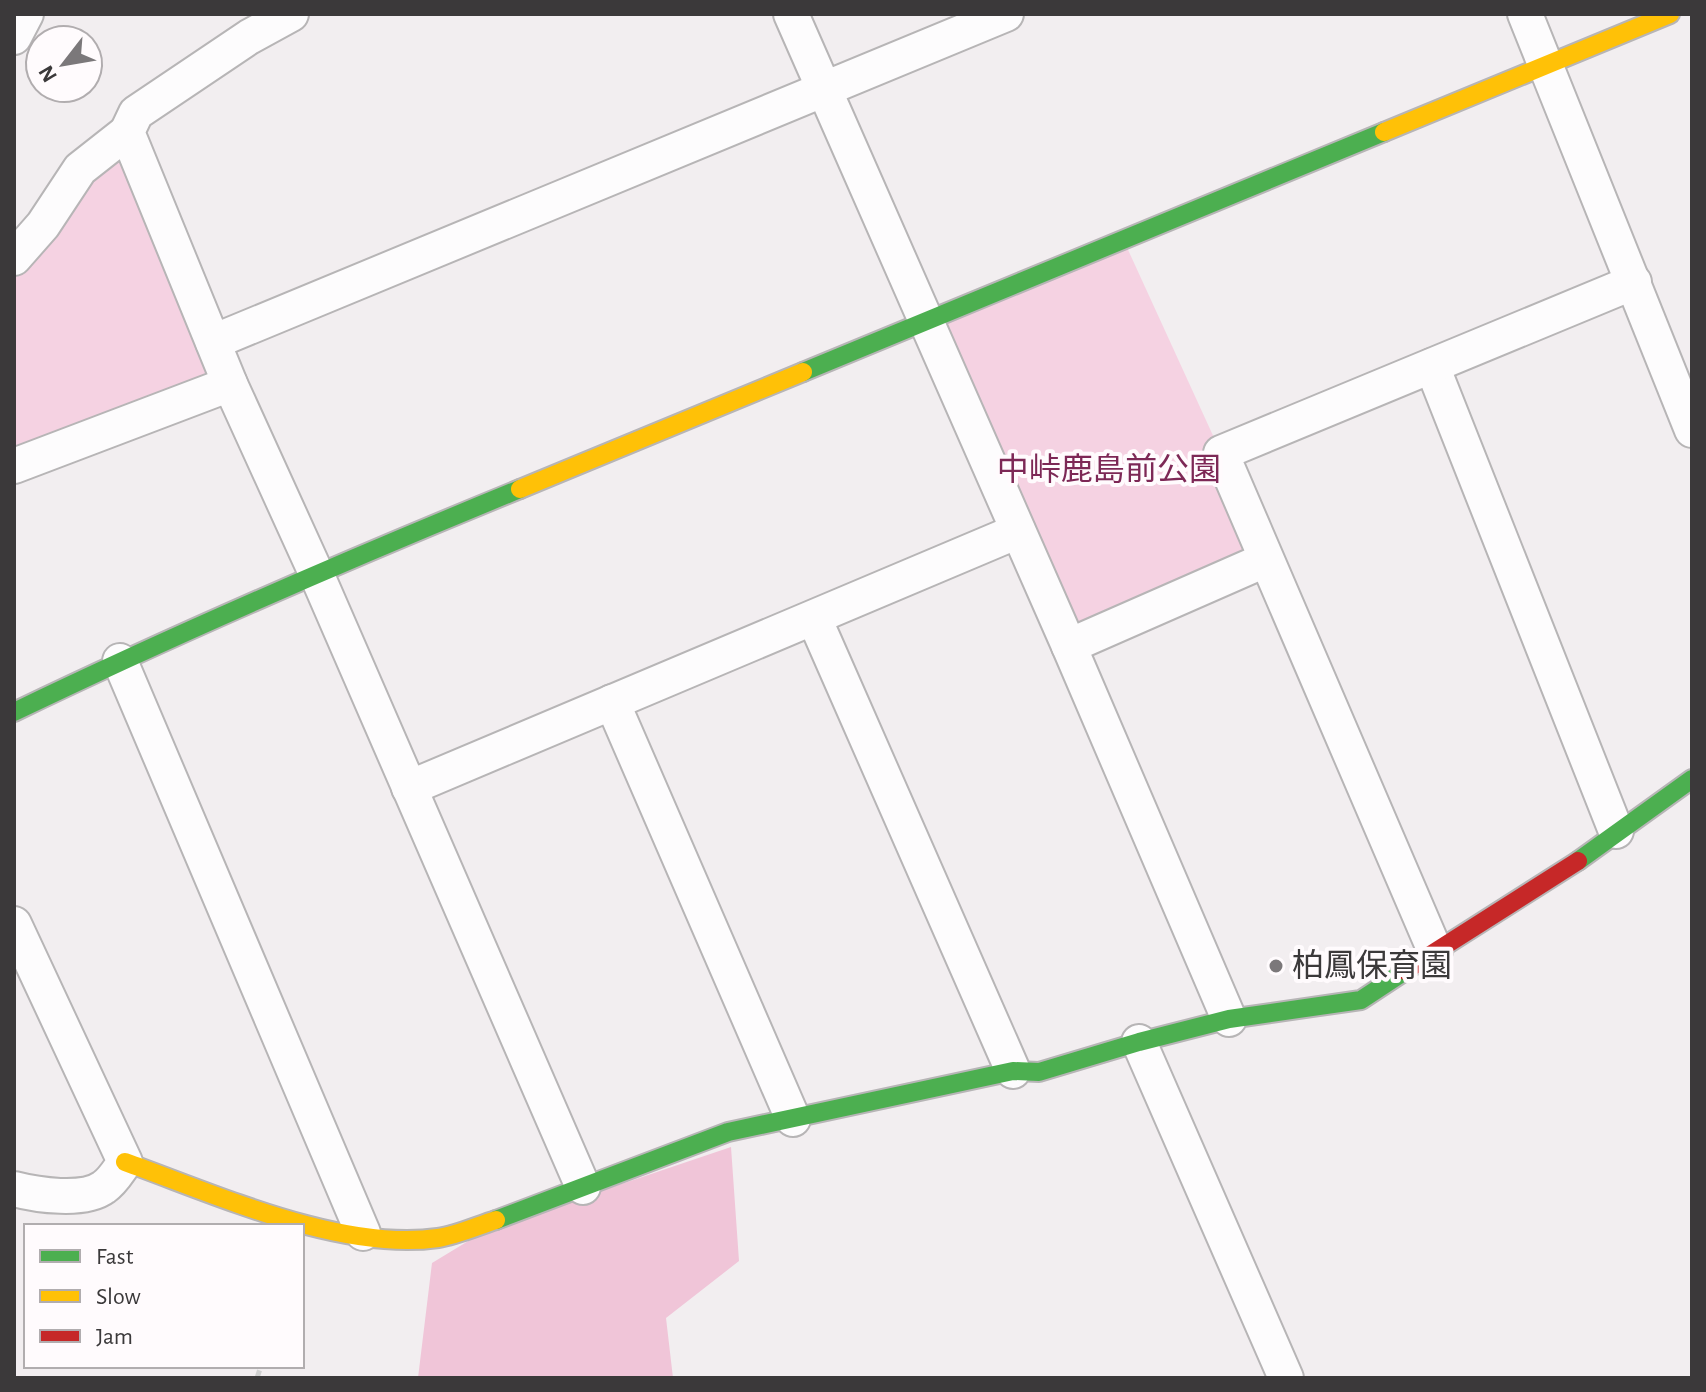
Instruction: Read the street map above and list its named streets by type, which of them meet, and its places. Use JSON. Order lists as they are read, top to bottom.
{
  "parks": ["中峠鹿島前公園"],
  "places": ["柏鳳保育園"],
  "legend": ["Fast", "Slow", "Jam"],
  "north": "bottom left"
}
